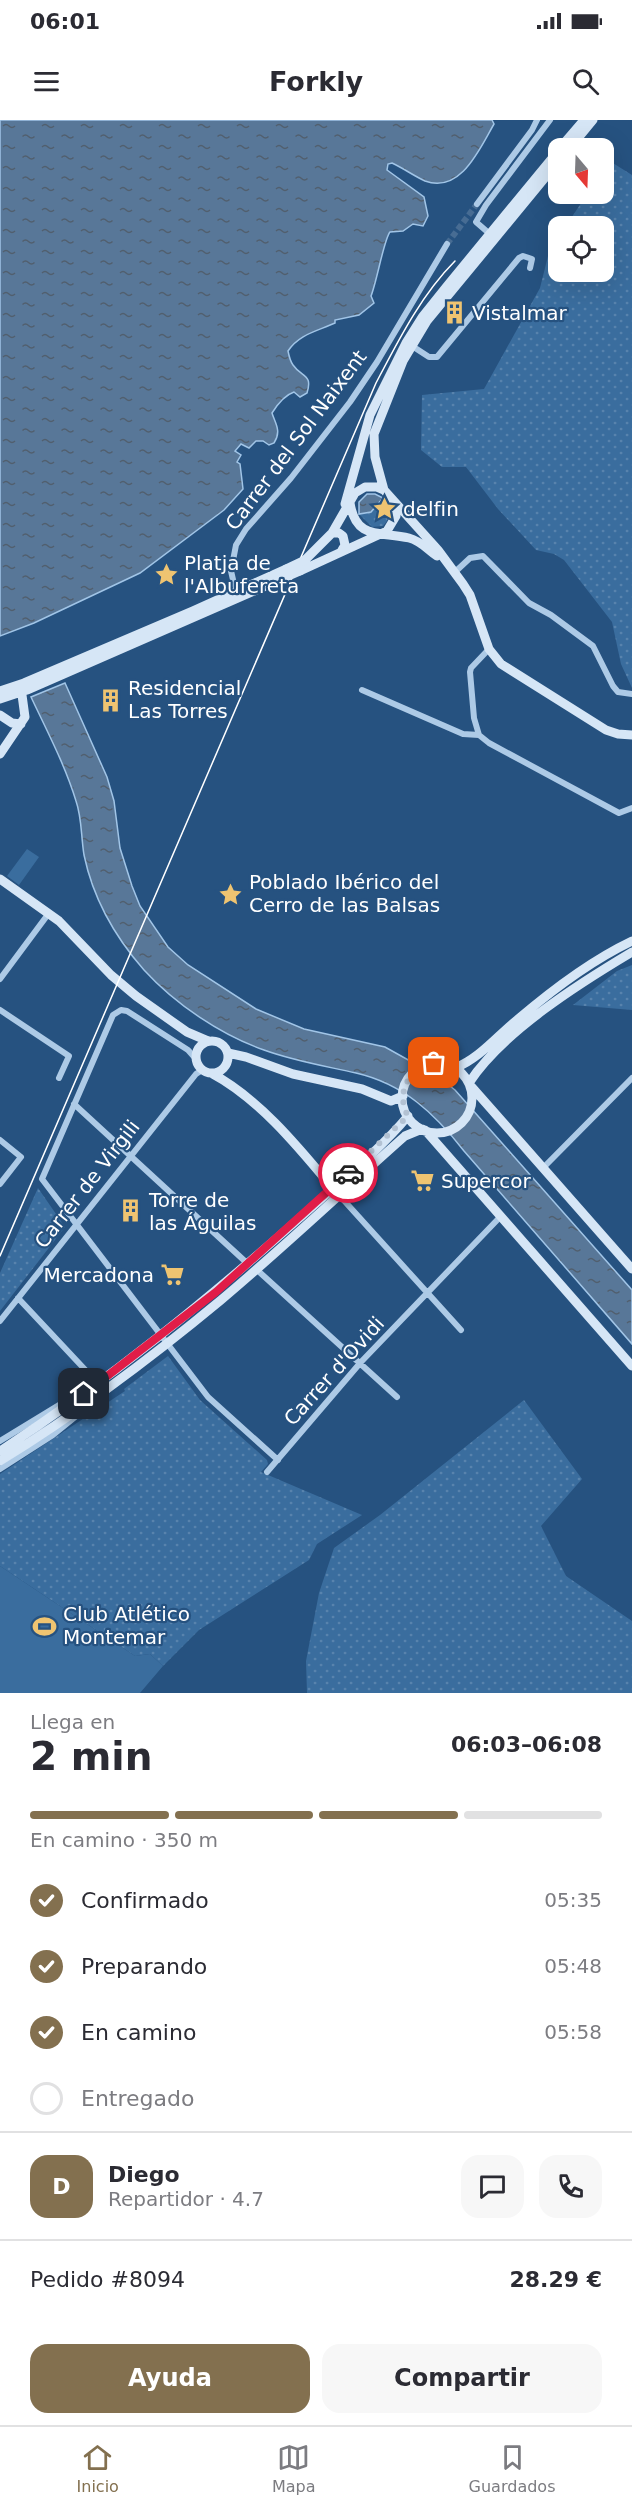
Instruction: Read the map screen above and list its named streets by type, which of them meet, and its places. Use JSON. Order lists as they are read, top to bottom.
{
  "streets": {
    "street": ["Carrer del Sol Naixent", "Carrer de Virgili", "Carrer d'Ovidi"]
  },
  "places": {
    "building": ["Vistalmar", "Residencial Las Torres", "Torre de las Águilas"],
    "place": ["delfin", "Platja de l'Albufereta", "Poblado Ibérico del Cerro de las Balsas"],
    "supermarket": ["Supercor", "Mercadona"],
    "sports": ["Club Atlético Montemar"]
  },
  "north": "bottom",
  "page": {
    "status": "06:01",
    "header": "Forkly",
    "heading": ["2 min", "Llega en", "06:03–06:08"],
    "panel": [
      "Diego",
      "Repartidor · 4.7",
      "Pedido #8094",
      "28.29 €"
    ],
    "bar": "En camino · 350 m",
    "list": [
      ["Confirmado", "05:35"],
      ["Preparando", "05:48"],
      ["En camino", "05:58"],
      "Entregado"
    ],
    "round": "D",
    "buttons": ["Ayuda", "Compartir"],
    "tabs": ["Inicio", "Mapa", "Guardados"]
  }
}
